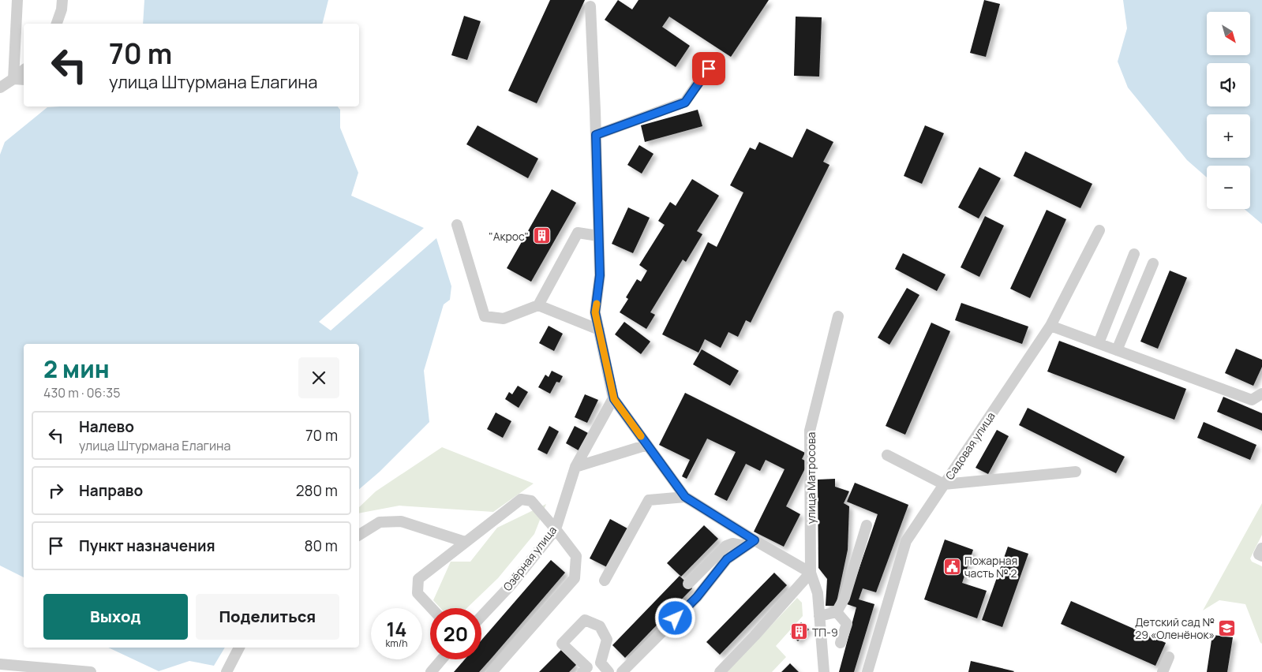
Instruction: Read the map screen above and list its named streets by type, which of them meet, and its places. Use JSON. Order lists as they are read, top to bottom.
{
  "streets": {
    "street": ["Садовая улица", "улица Матросова", "Озёрная улица"]
  },
  "places": {
    "building": ["\"Акрос\"", "ТП-9"],
    "public building": ["Пожарная часть № 2"],
    "school or university": ["Детский сад № 29 «Оленёнок»"]
  },
  "north": "bottom right",
  "page": {
    "map_buttons": ["+", "−"],
    "turn": ["70 m", "улица Штурмана Елагина"],
    "heading": ["2 мин", "430 m · 06:35"],
    "list": [
      {
        "name": "Налево",
        "note": "улица Штурмана Елагина",
        "value": "70 m"
      },
      {
        "name": "Направо",
        "value": "280 m"
      },
      {
        "name": "Пункт назначения",
        "value": "80 m"
      }
    ],
    "buttons": ["Выход", "Поделиться"],
    "speed": "14 km/h",
    "limit": "20"
  }
}
